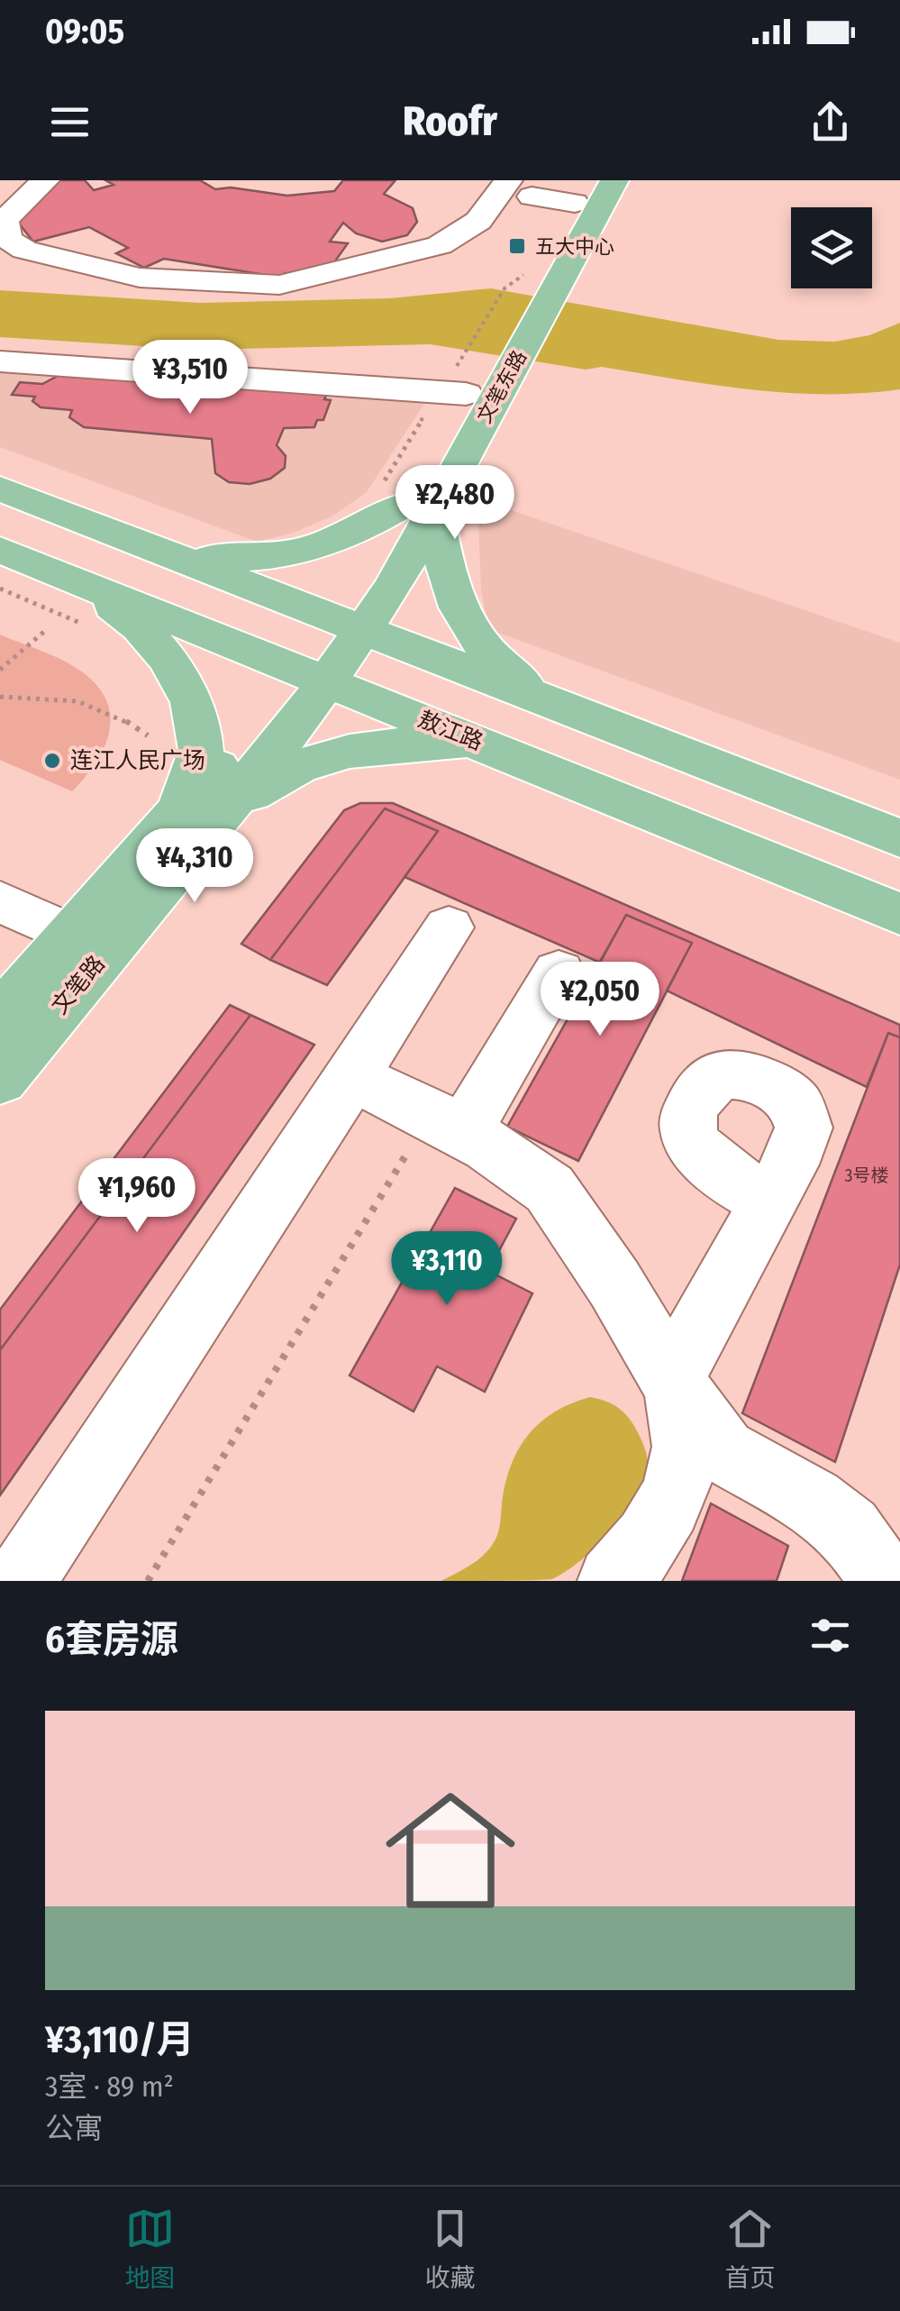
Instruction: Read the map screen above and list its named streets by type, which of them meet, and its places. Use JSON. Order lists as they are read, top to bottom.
{
  "streets": {
    "main road": ["文笔东路", "敖江路", "文笔路"]
  },
  "crossings": [
    ["文笔东路", "敖江路"],
    ["文笔东路", "文笔路"],
    ["敖江路", "文笔路"]
  ],
  "places": {
    "transit": ["五大中心"],
    "other": ["连江人民广场"]
  },
  "house_numbers": ["3号楼"],
  "page": {
    "status": "09:05",
    "header": "Roofr",
    "price": [
      "¥3,510",
      "¥2,480",
      "¥4,310",
      "¥2,050",
      "¥1,960",
      "¥3,110"
    ],
    "heading": "6套房源",
    "list": [
      {
        "name": "¥3,110/月",
        "note": "3室 · 89 m² · 公寓"
      }
    ],
    "tabs": ["地图", "收藏", "首页"]
  }
}
